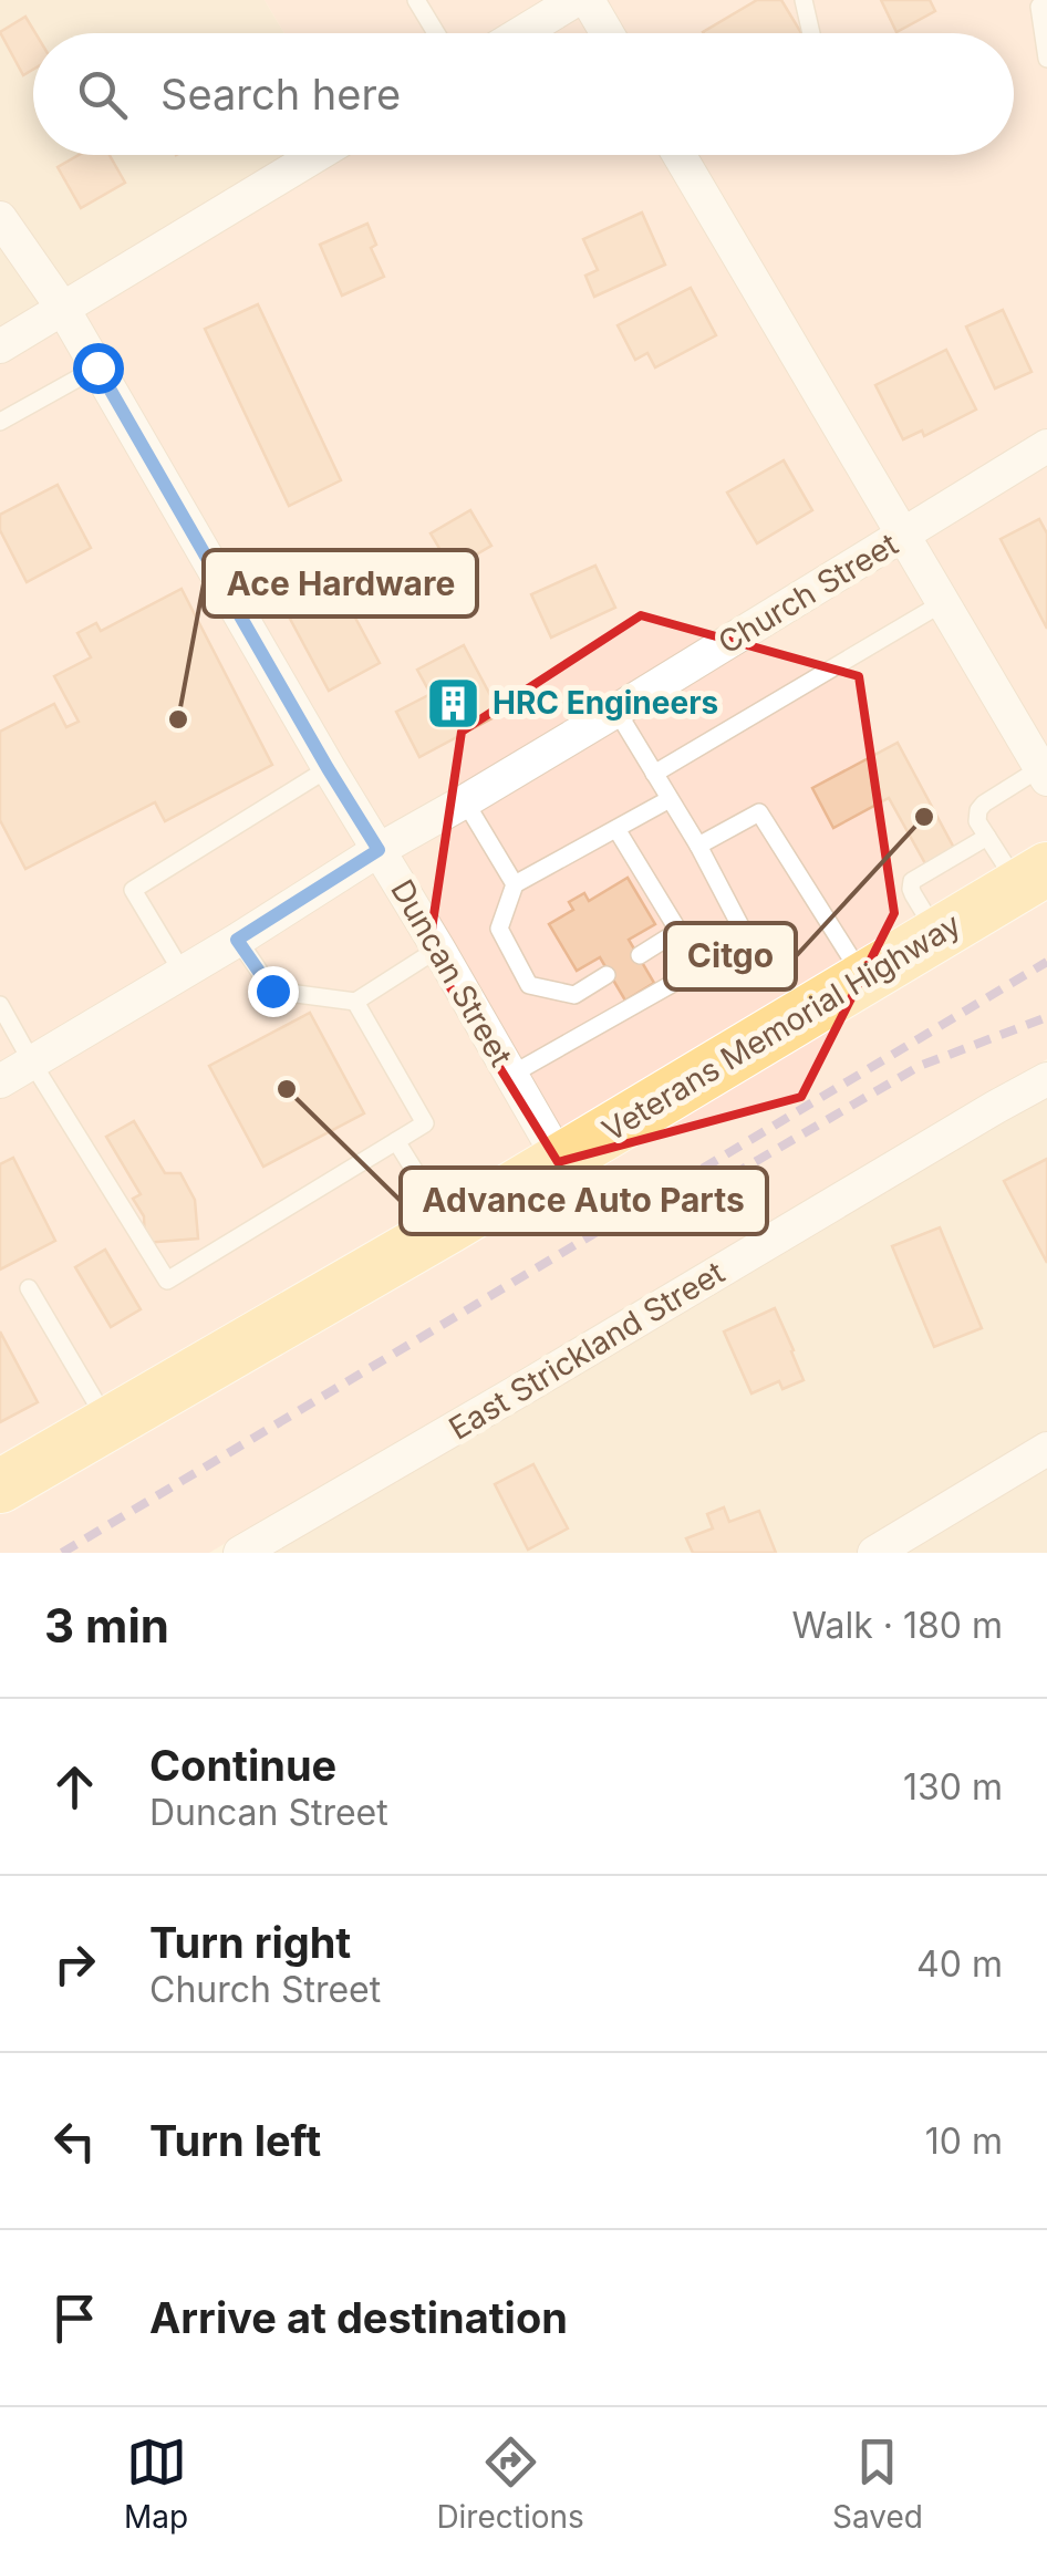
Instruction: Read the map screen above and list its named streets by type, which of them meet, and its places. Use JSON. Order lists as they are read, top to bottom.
{
  "streets": {
    "main road": ["Veterans Memorial Highway"],
    "street": ["Church Street", "Duncan Street", "East Strickland Street"]
  },
  "crossings": [
    ["Church Street", "Duncan Street"],
    ["Duncan Street", "Veterans Memorial Highway"]
  ],
  "places": {
    "building": ["HRC Engineers"],
    "other": ["Ace Hardware", "Citgo", "Advance Auto Parts"]
  },
  "page": {
    "search": "Search here",
    "heading": ["3 min", "Walk · 180 m"],
    "list": [
      ["Continue", "Duncan Street", "130 m"],
      ["Turn right", "Church Street", "40 m"],
      ["Turn left", "10 m"],
      "Arrive at destination"
    ],
    "nav": ["Map", "Directions", "Saved"]
  }
}
